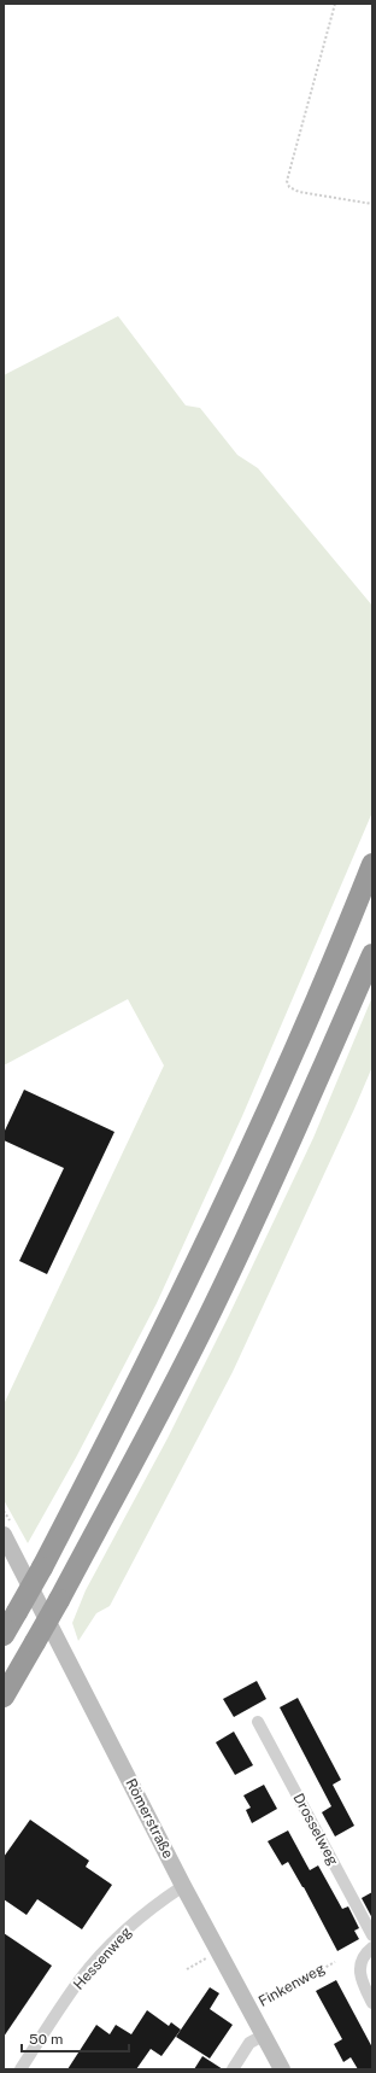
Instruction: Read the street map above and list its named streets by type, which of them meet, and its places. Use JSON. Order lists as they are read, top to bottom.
{
  "streets": {
    "street": ["Römerstraße", "Drosselweg", "Hessenweg"],
    "path": ["Finkenweg"]
  },
  "crossings": [
    ["Römerstraße", "Hessenweg"],
    ["Römerstraße", "Finkenweg"]
  ],
  "scale_bar": "50 m"
}
